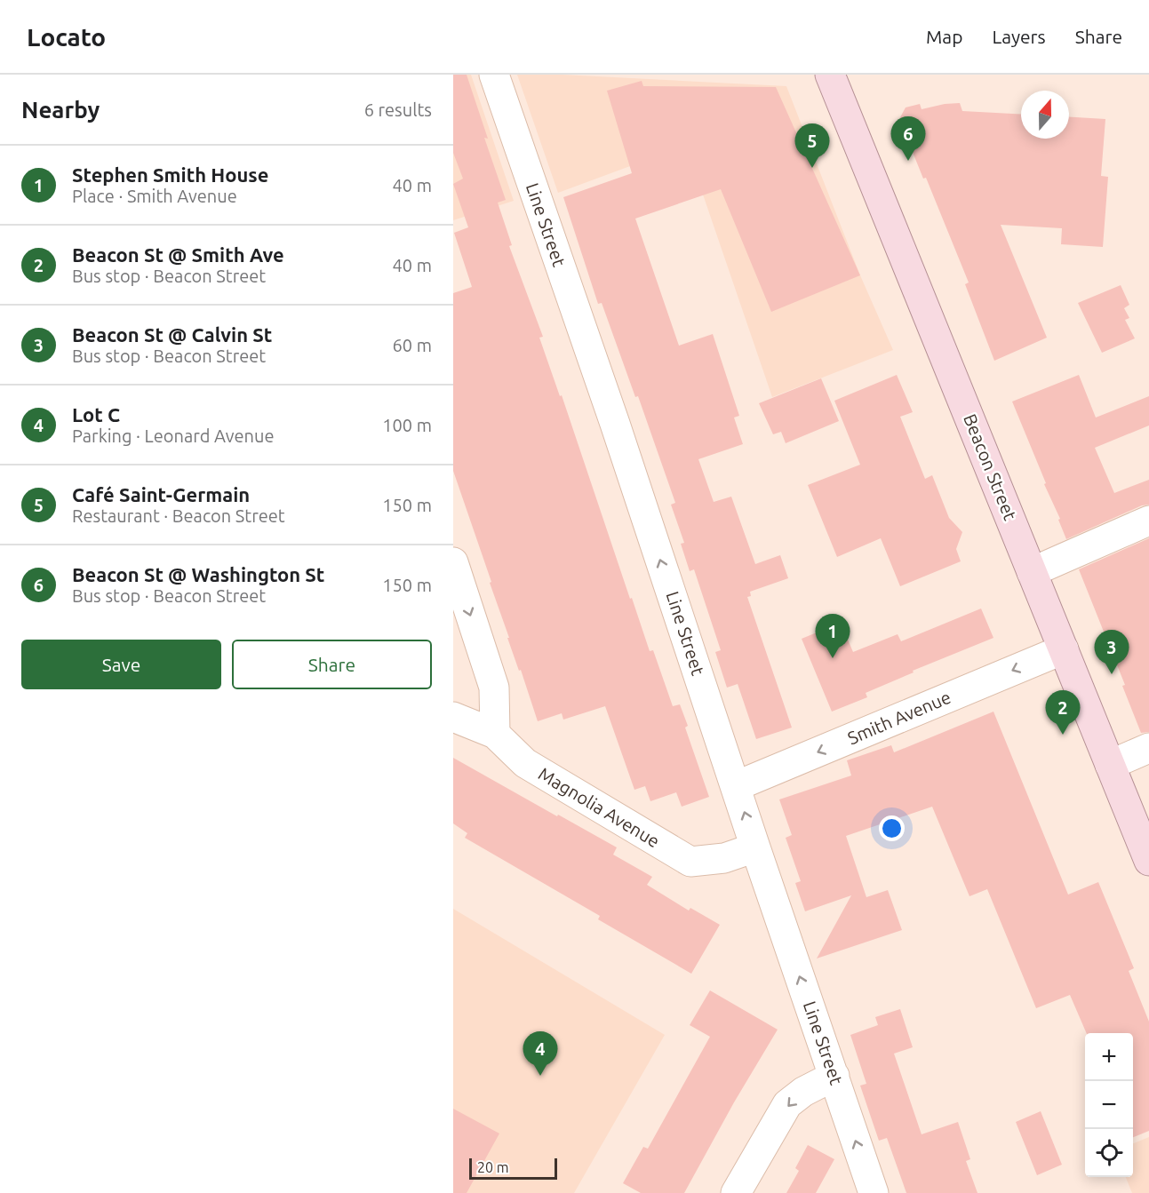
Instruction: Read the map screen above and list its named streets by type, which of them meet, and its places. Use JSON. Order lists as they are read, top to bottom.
{
  "streets": {
    "main road": ["Beacon Street"],
    "street": ["Line Street", "Smith Avenue", "Magnolia Avenue"]
  },
  "crossings": [
    ["Line Street", "Smith Avenue"],
    ["Line Street", "Magnolia Avenue"],
    ["Beacon Street", "Smith Avenue"]
  ],
  "one_way": ["Line Street", "Smith Avenue"],
  "scale_bar": "20 m",
  "north": "top",
  "page": {
    "header": "Locato",
    "nav": ["Map", "Layers", "Share"],
    "heading": ["Nearby", "6 results"],
    "pins": [
      "6",
      "5",
      "1",
      "3",
      "2",
      "4"
    ],
    "list": [
      {
        "mark": "1",
        "name": "Stephen Smith House",
        "note": "Place · Smith Avenue",
        "value": "40 m"
      },
      {
        "mark": "2",
        "name": "Beacon St @ Smith Ave",
        "note": "Bus stop · Beacon Street",
        "value": "40 m"
      },
      {
        "mark": "3",
        "name": "Beacon St @ Calvin St",
        "note": "Bus stop · Beacon Street",
        "value": "60 m"
      },
      {
        "mark": "4",
        "name": "Lot C",
        "note": "Parking · Leonard Avenue",
        "value": "100 m"
      },
      {
        "mark": "5",
        "name": "Café Saint-Germain",
        "note": "Restaurant · Beacon Street",
        "value": "150 m"
      },
      {
        "mark": "6",
        "name": "Beacon St @ Washington St",
        "note": "Bus stop · Beacon Street",
        "value": "150 m"
      }
    ],
    "buttons": ["Save", "Share"],
    "map_buttons": ["+", "−"],
    "scale": "20 m"
  }
}
